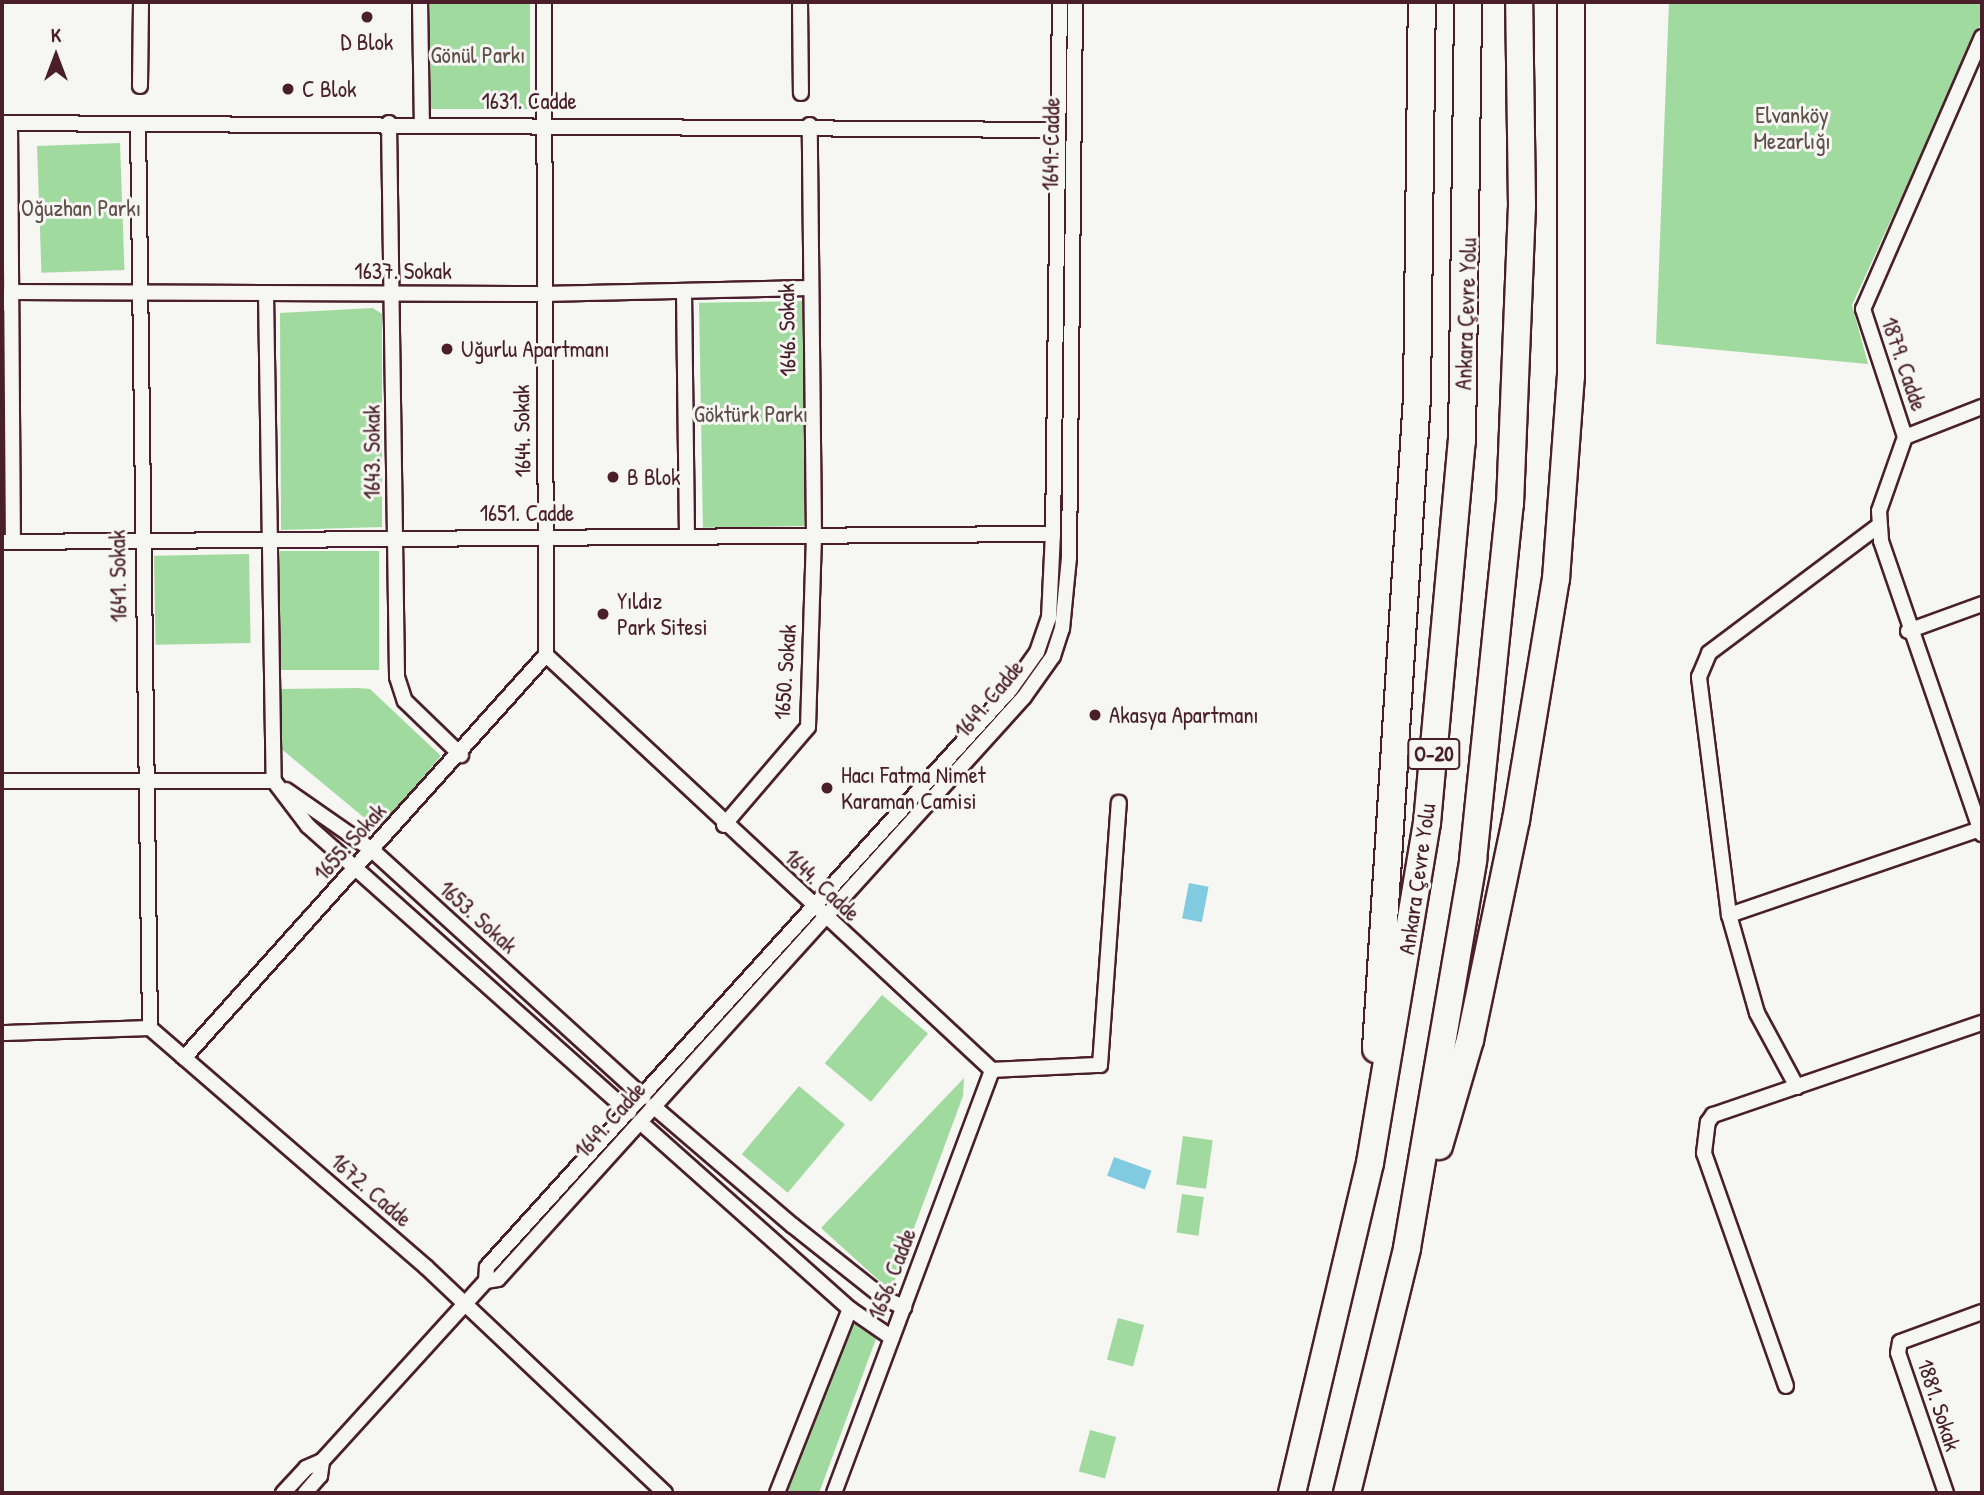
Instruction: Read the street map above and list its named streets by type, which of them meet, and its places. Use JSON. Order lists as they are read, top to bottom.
{
  "streets": {
    "highway": ["Ankara Çevre Yolu", "O-20"],
    "street": [
      "1631. Cadde",
      "1649. Cadde",
      "1637. Sokak",
      "1646. Sokak",
      "1879. Cadde",
      "1644. Sokak",
      "1643. Sokak",
      "1651. Cadde",
      "1641. Sokak",
      "1650. Sokak",
      "1655. Sokak",
      "1644. Cadde",
      "1653. Sokak",
      "1672. Cadde",
      "1656. Cadde",
      "1881. Sokak"
    ]
  },
  "crossings": [
    ["1631. Cadde", "1649. Cadde"],
    ["1631. Cadde", "1646. Sokak"],
    ["1631. Cadde", "1644. Sokak"],
    ["1631. Cadde", "1643. Sokak"],
    ["1631. Cadde", "1641. Sokak"],
    ["1649. Cadde", "1651. Cadde"],
    ["1649. Cadde", "1644. Cadde"],
    ["1649. Cadde", "1653. Sokak"],
    ["1649. Cadde", "1672. Cadde"],
    ["1637. Sokak", "1646. Sokak"],
    ["1637. Sokak", "1644. Sokak"],
    ["1637. Sokak", "1643. Sokak"],
    ["1637. Sokak", "1641. Sokak"],
    ["1646. Sokak", "1651. Cadde"],
    ["1646. Sokak", "1650. Sokak"],
    ["1644. Sokak", "1651. Cadde"],
    ["1644. Sokak", "1655. Sokak"],
    ["1644. Sokak", "1644. Cadde"],
    ["1643. Sokak", "1651. Cadde"],
    ["1643. Sokak", "1655. Sokak"],
    ["1651. Cadde", "1641. Sokak"],
    ["1651. Cadde", "1650. Sokak"],
    ["1641. Sokak", "1672. Cadde"],
    ["1650. Sokak", "1644. Cadde"],
    ["1655. Sokak", "1644. Cadde"],
    ["1655. Sokak", "1653. Sokak"],
    ["1655. Sokak", "1672. Cadde"],
    ["1644. Cadde", "1656. Cadde"],
    ["1653. Sokak", "1656. Cadde"]
  ],
  "parks": [
    "Gönül Parkı",
    "Elvanköy Mezarlığı",
    "Oğuzhan Parkı",
    "Göktürk Parkı"
  ],
  "places": [
    "D Blok",
    "C Blok",
    "Uğurlu Apartmanı",
    "B Blok",
    "Yıldız Park Sitesi",
    "Akasya Apartmanı",
    "Hacı Fatma Nimet Karaman Camisi"
  ],
  "north": "top"
}
